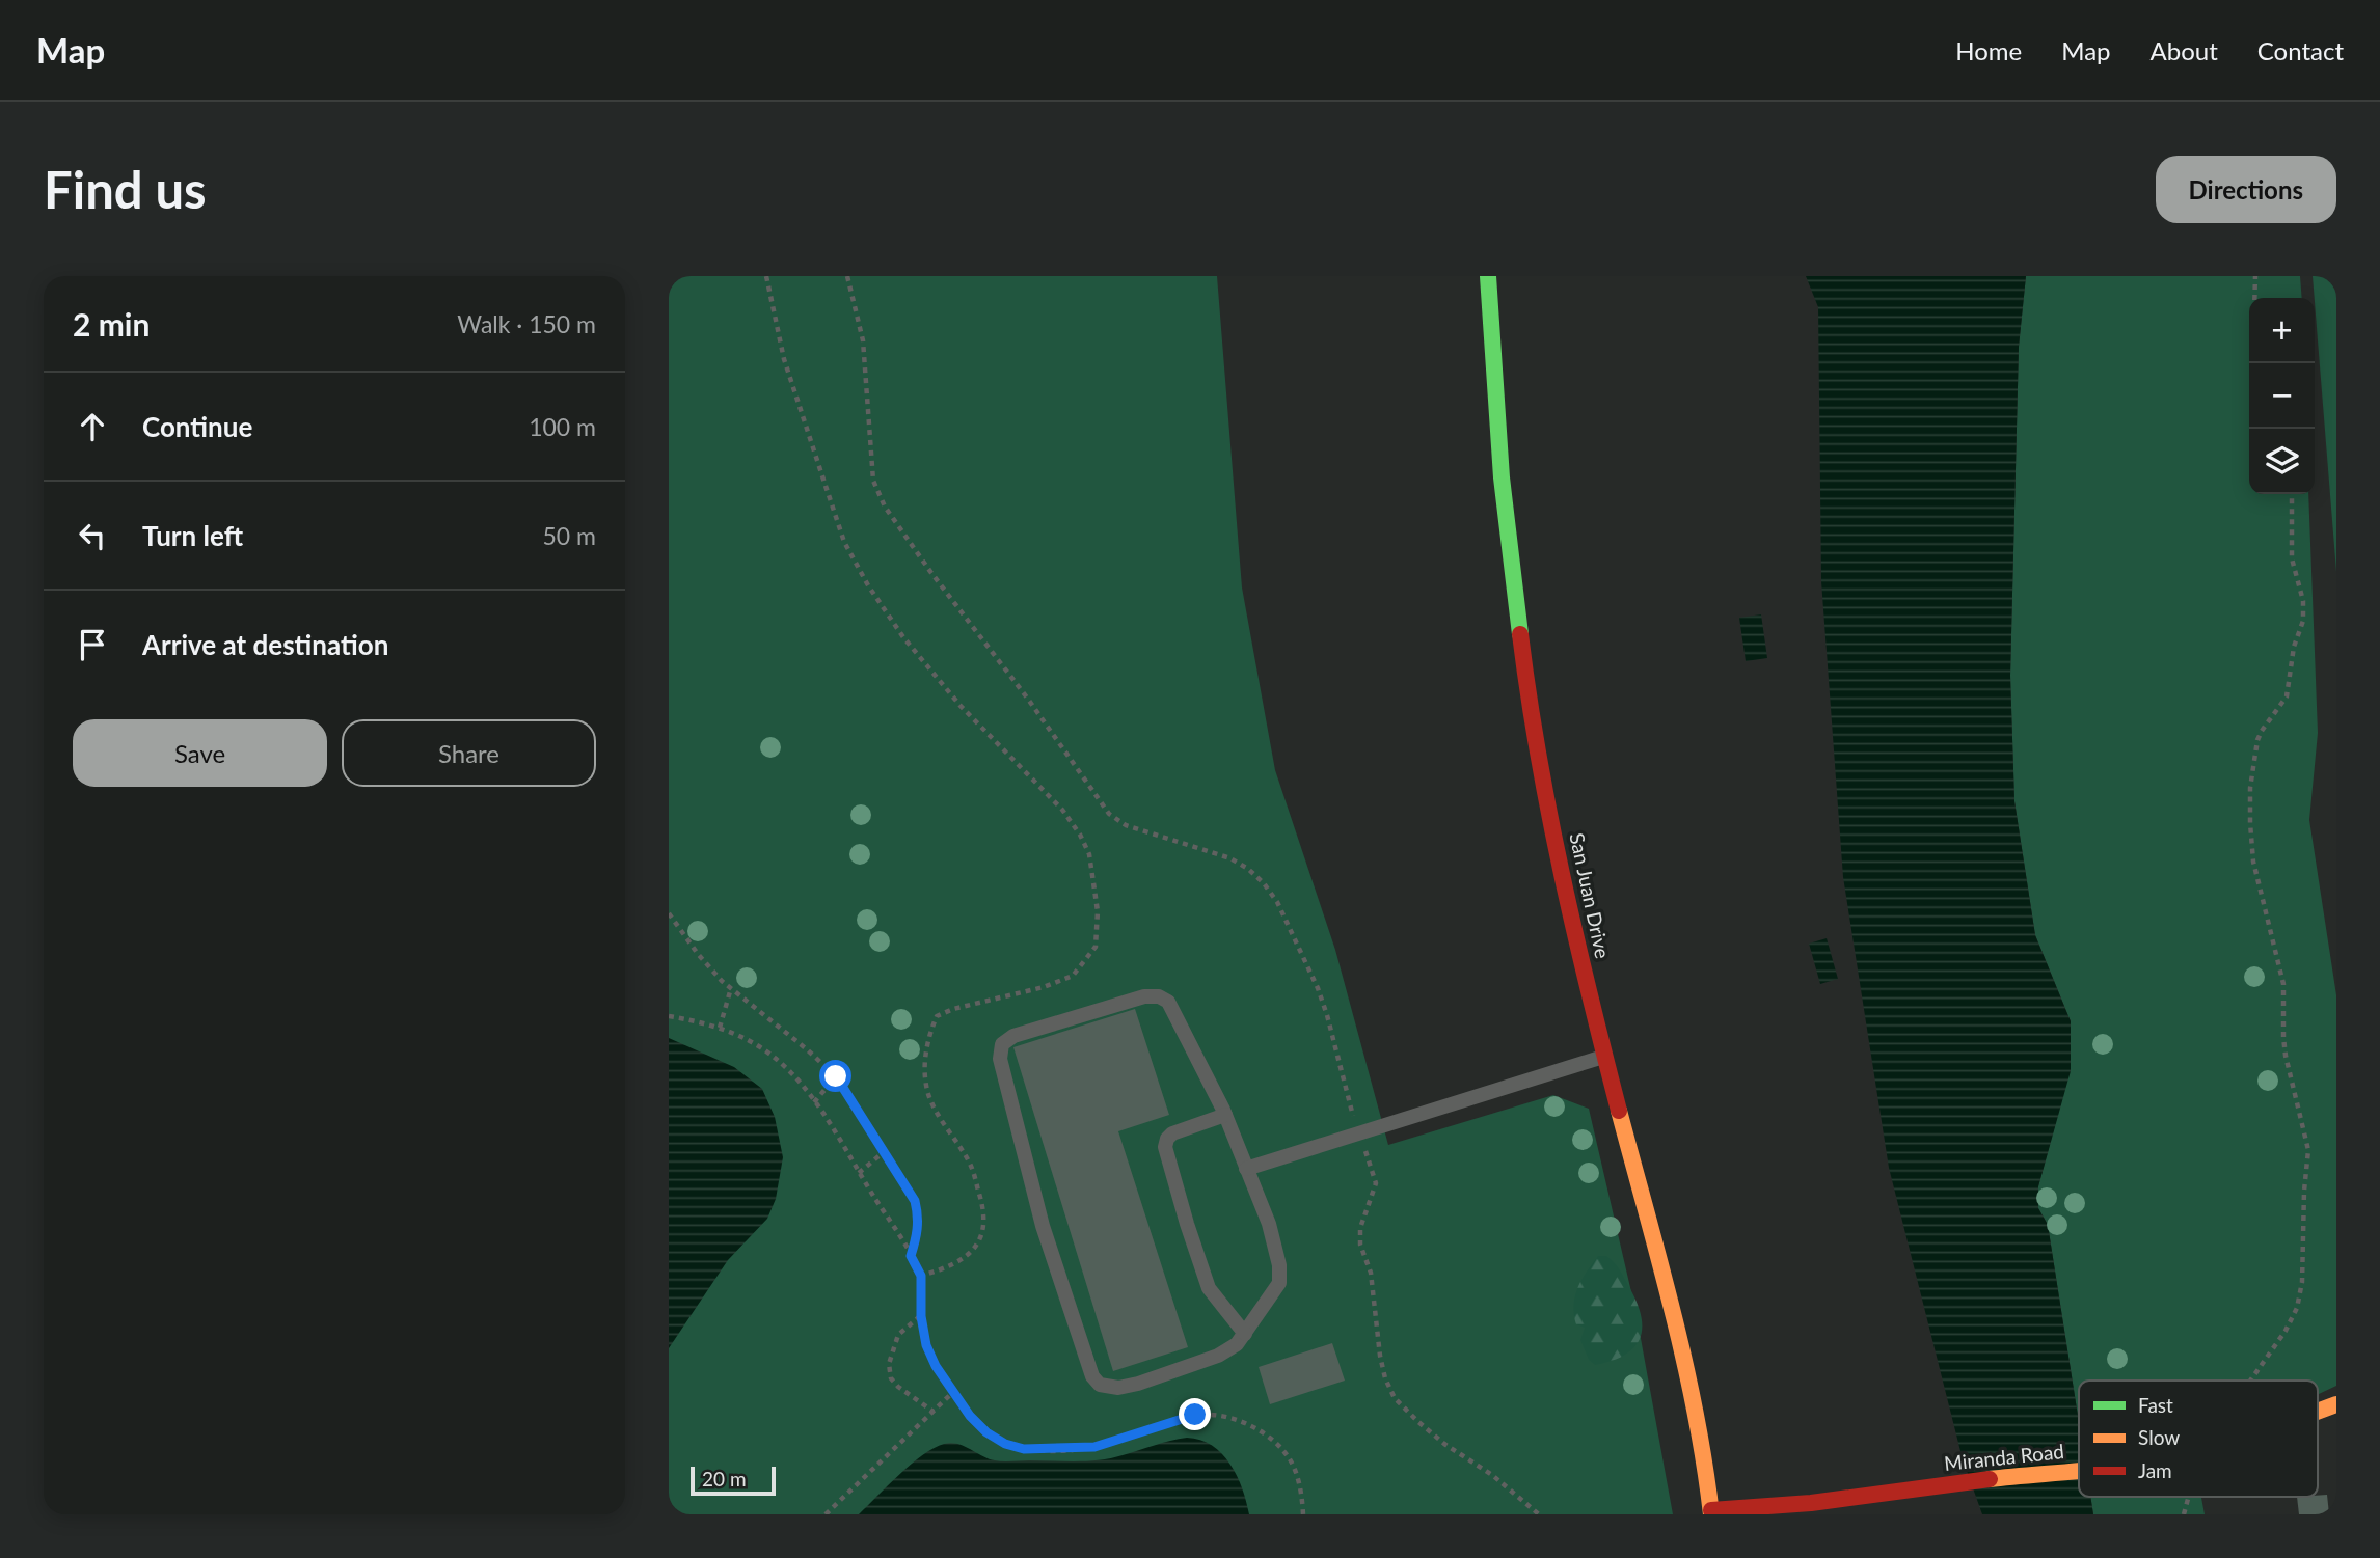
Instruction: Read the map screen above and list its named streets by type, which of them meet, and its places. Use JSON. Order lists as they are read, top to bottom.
{
  "streets": {
    "street": ["San Juan Drive", "Miranda Road"]
  },
  "crossings": [
    ["San Juan Drive", "Miranda Road"]
  ],
  "legend": ["Fast", "Slow", "Jam"],
  "scale_bar": "20 m",
  "page": {
    "header": "Map",
    "nav": [
      "Home",
      "Map",
      "About",
      "Contact"
    ],
    "buttons": [
      "Directions",
      ["Save", "Share"]
    ],
    "title": "Find us",
    "heading": ["2 min", "Walk · 150 m"],
    "map_buttons": ["+", "−"],
    "list": [
      ["Continue", "100 m"],
      ["Turn left", "50 m"],
      "Arrive at destination"
    ],
    "scale": "20 m"
  }
}
